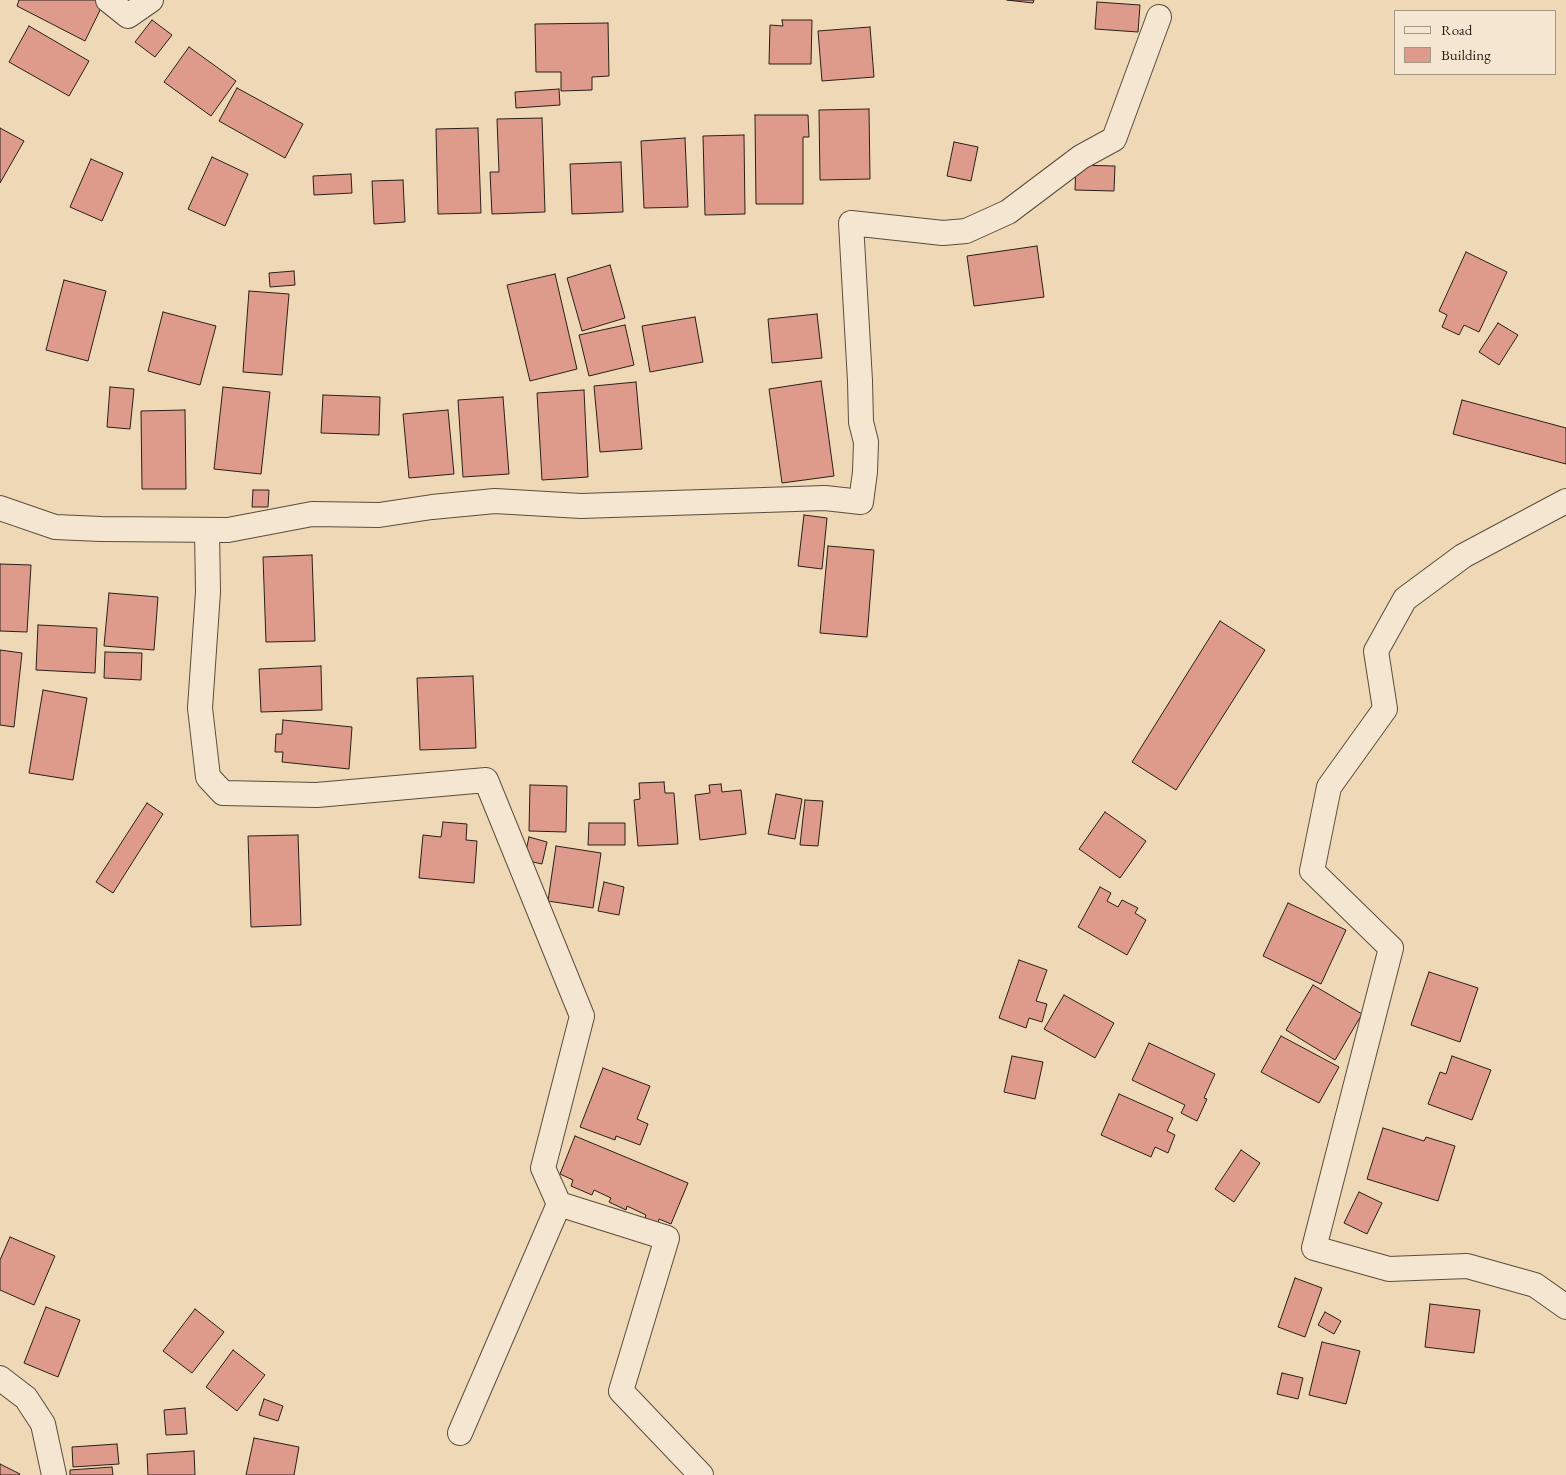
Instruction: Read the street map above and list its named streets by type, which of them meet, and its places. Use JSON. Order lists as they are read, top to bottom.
{
  "legend": ["Road", "Building"]
}
